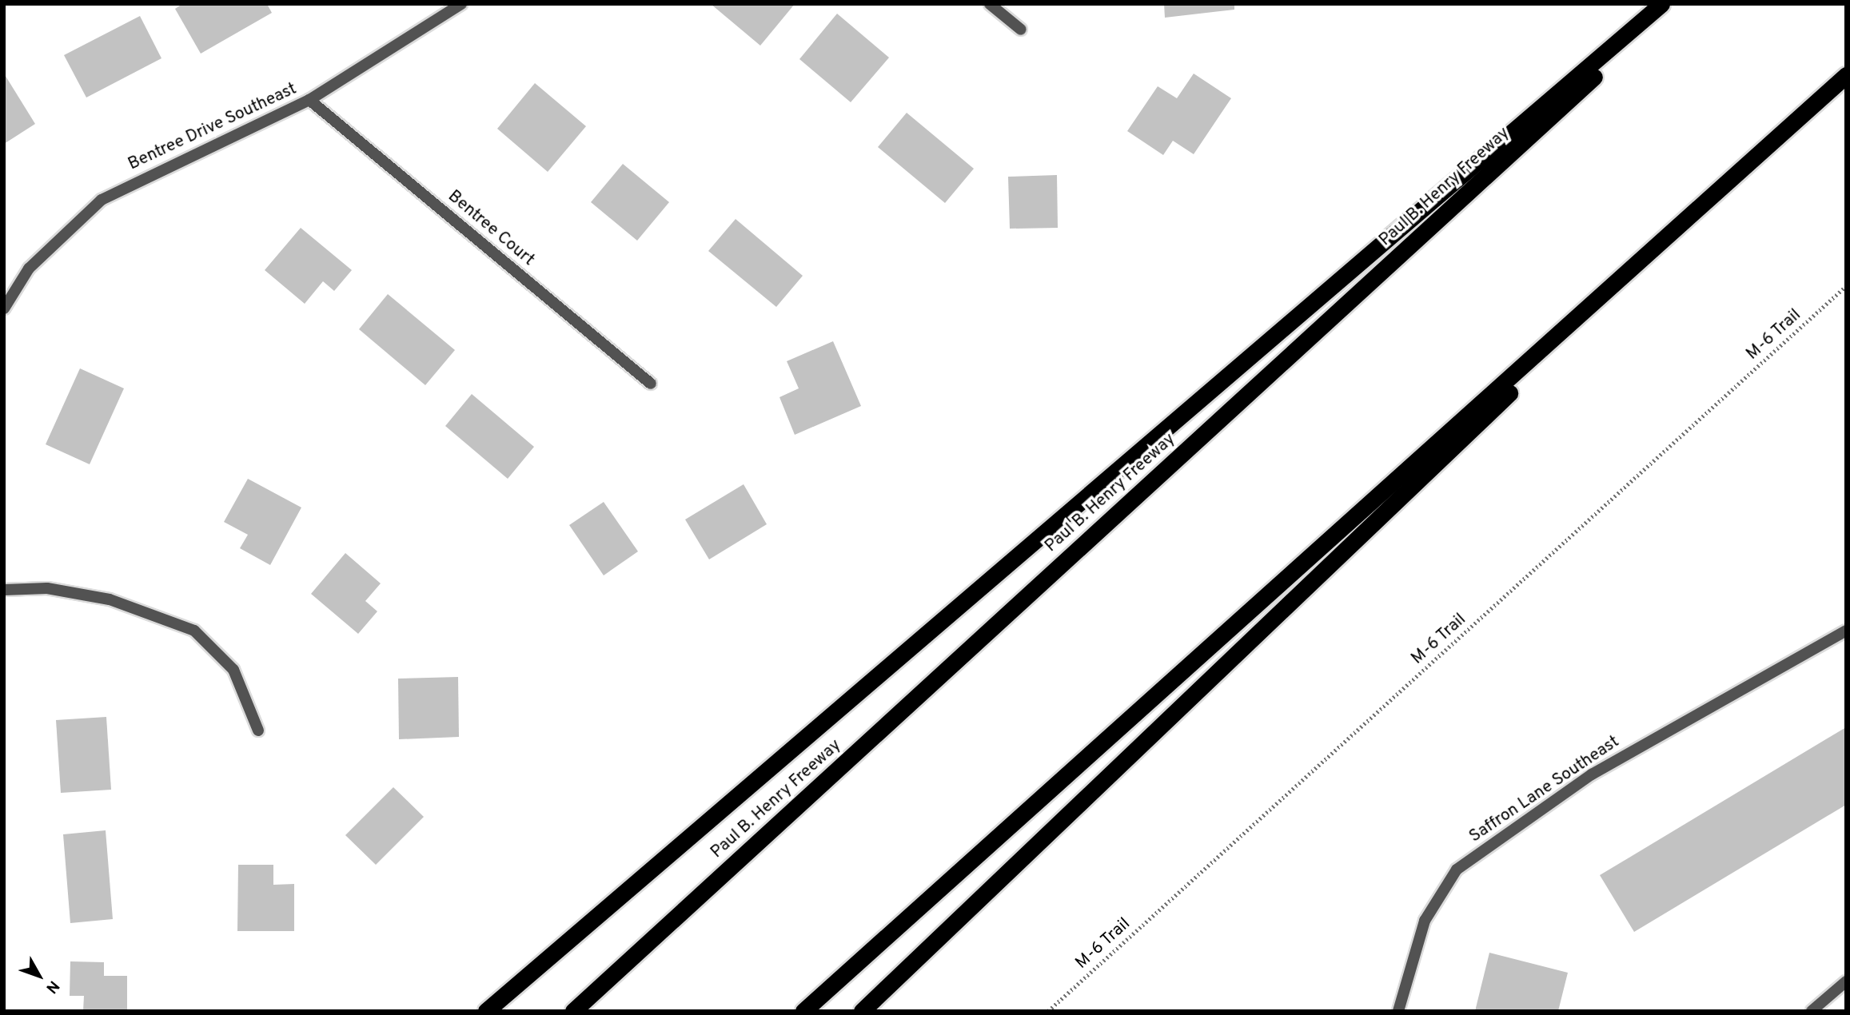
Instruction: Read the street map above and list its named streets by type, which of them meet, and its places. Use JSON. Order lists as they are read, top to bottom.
{
  "streets": {
    "highway": ["Paul B. Henry Freeway"],
    "street": ["Bentree Drive Southeast", "Bentree Court", "Saffron Lane Southeast"],
    "path": ["M-6 Trail"]
  },
  "crossings": [
    ["Bentree Drive Southeast", "Bentree Court"]
  ],
  "north": "bottom right"
}
